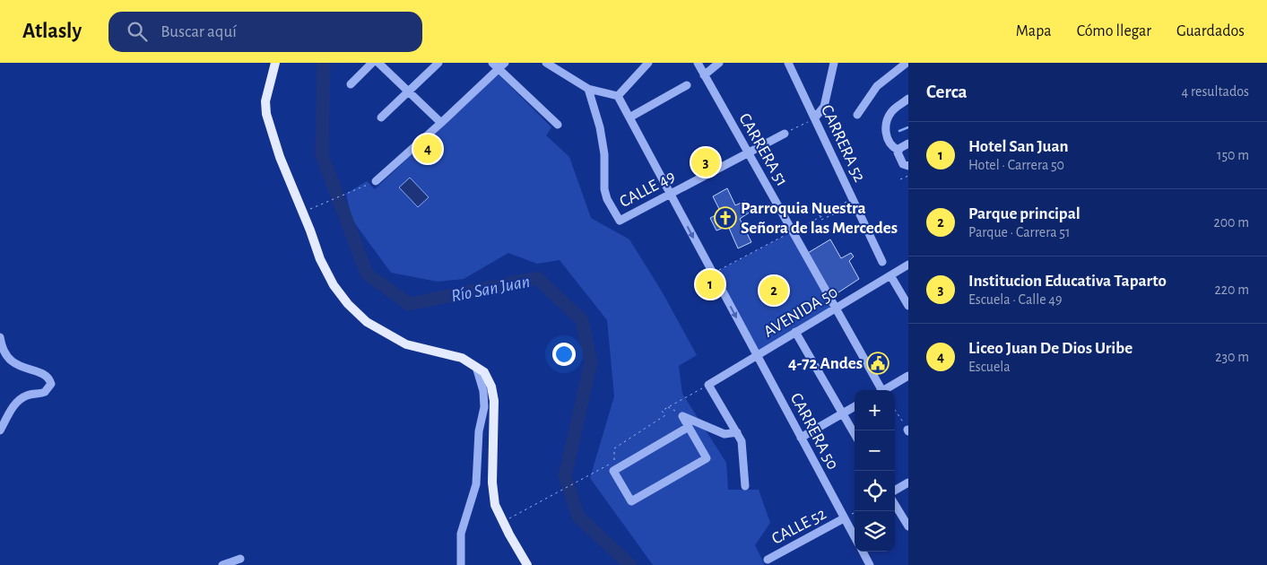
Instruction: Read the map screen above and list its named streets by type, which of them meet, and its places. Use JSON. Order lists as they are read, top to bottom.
{
  "streets": {
    "street": [
      "CARRERA 52",
      "CARRERA 51",
      "CALLE 49",
      "AVENIDA 50",
      "CARRERA 50",
      "CALLE 52"
    ]
  },
  "crossings": [
    ["CARRERA 51", "CALLE 49"],
    ["CARRERA 51", "AVENIDA 50"],
    ["CALLE 49", "CARRERA 50"],
    ["AVENIDA 50", "CARRERA 50"],
    ["CARRERA 50", "CALLE 52"]
  ],
  "one_way": ["CARRERA 50"],
  "water": ["Río San Juan"],
  "places": {
    "church": ["Parroquia Nuestra Señora de las Mercedes"],
    "public building": ["4-72 Andes"]
  },
  "page": {
    "header": "Atlasly",
    "search": "Buscar aquí",
    "nav": ["Mapa", "Cómo llegar", "Guardados"],
    "heading": ["Cerca", "4 resultados"],
    "list": [
      {
        "mark": "1",
        "name": "Hotel San Juan",
        "note": "Hotel · Carrera 50",
        "value": "150 m"
      },
      {
        "mark": "2",
        "name": "Parque principal",
        "note": "Parque · Carrera 51",
        "value": "200 m"
      },
      {
        "mark": "3",
        "name": "Institucion Educativa Taparto",
        "note": "Escuela · Calle 49",
        "value": "220 m"
      },
      {
        "mark": "4",
        "name": "Liceo Juan De Dios Uribe",
        "note": "Escuela",
        "value": "230 m"
      }
    ],
    "pins": [
      "4",
      "3",
      "1",
      "2"
    ],
    "map_buttons": ["+", "−"]
  }
}
